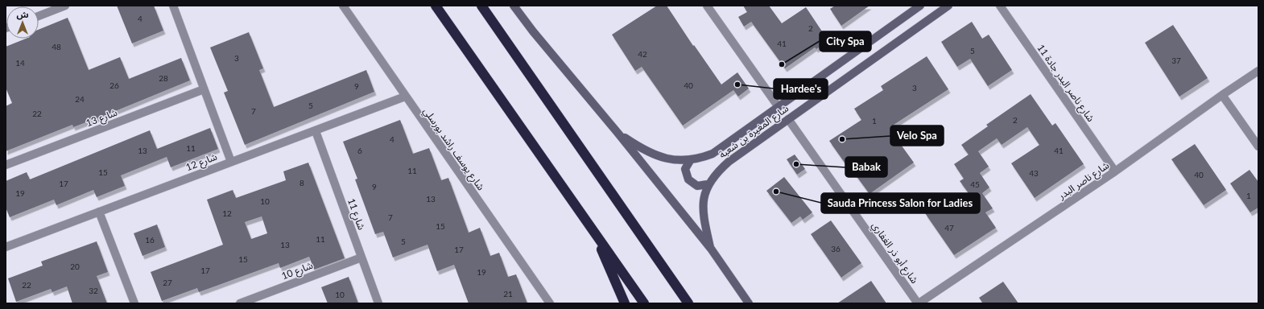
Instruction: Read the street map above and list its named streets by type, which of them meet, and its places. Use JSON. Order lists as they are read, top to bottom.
{
  "streets": {
    "main road": ["شارع المغيرة بن شعبة"],
    "street": [
      "شارع ناصر البدر جادة 11",
      "شارع 13",
      "شارع يوسف راشد بورسلي",
      "شارع 12",
      "شارع ناصر البدر",
      "شارع 11",
      "شارع أبو ذر الغفاري",
      "شارع 10"
    ]
  },
  "crossings": [
    ["شارع ناصر البدر جادة 11", "شارع ناصر البدر"],
    ["شارع المغيرة بن شعبة", "شارع أبو ذر الغفاري"],
    ["شارع يوسف راشد بورسلي", "شارع 12"],
    ["شارع 12", "شارع 11"],
    ["شارع ناصر البدر", "شارع أبو ذر الغفاري"],
    ["شارع 11", "شارع 10"]
  ],
  "places": [
    "City Spa",
    "Hardee's",
    "Velo Spa",
    "Babak",
    "Sauda Princess Salon for Ladies"
  ],
  "house_numbers": [
    "4",
    "2",
    "41",
    "48",
    "5",
    "42",
    "3",
    "37",
    "14",
    "28",
    "26",
    "40",
    "9",
    "3",
    "24",
    "5",
    "7",
    "22",
    "2",
    "1",
    "4",
    "11",
    "13",
    "6",
    "41",
    "11",
    "15",
    "43",
    "40",
    "8",
    "17",
    "45",
    "9",
    "19",
    "1",
    "13",
    "10",
    "12",
    "7",
    "15",
    "47",
    "11",
    "16",
    "5",
    "13",
    "36",
    "17",
    "15",
    "20",
    "17",
    "19",
    "27",
    "22",
    "32",
    "21",
    "10"
  ],
  "north": "top"
}
